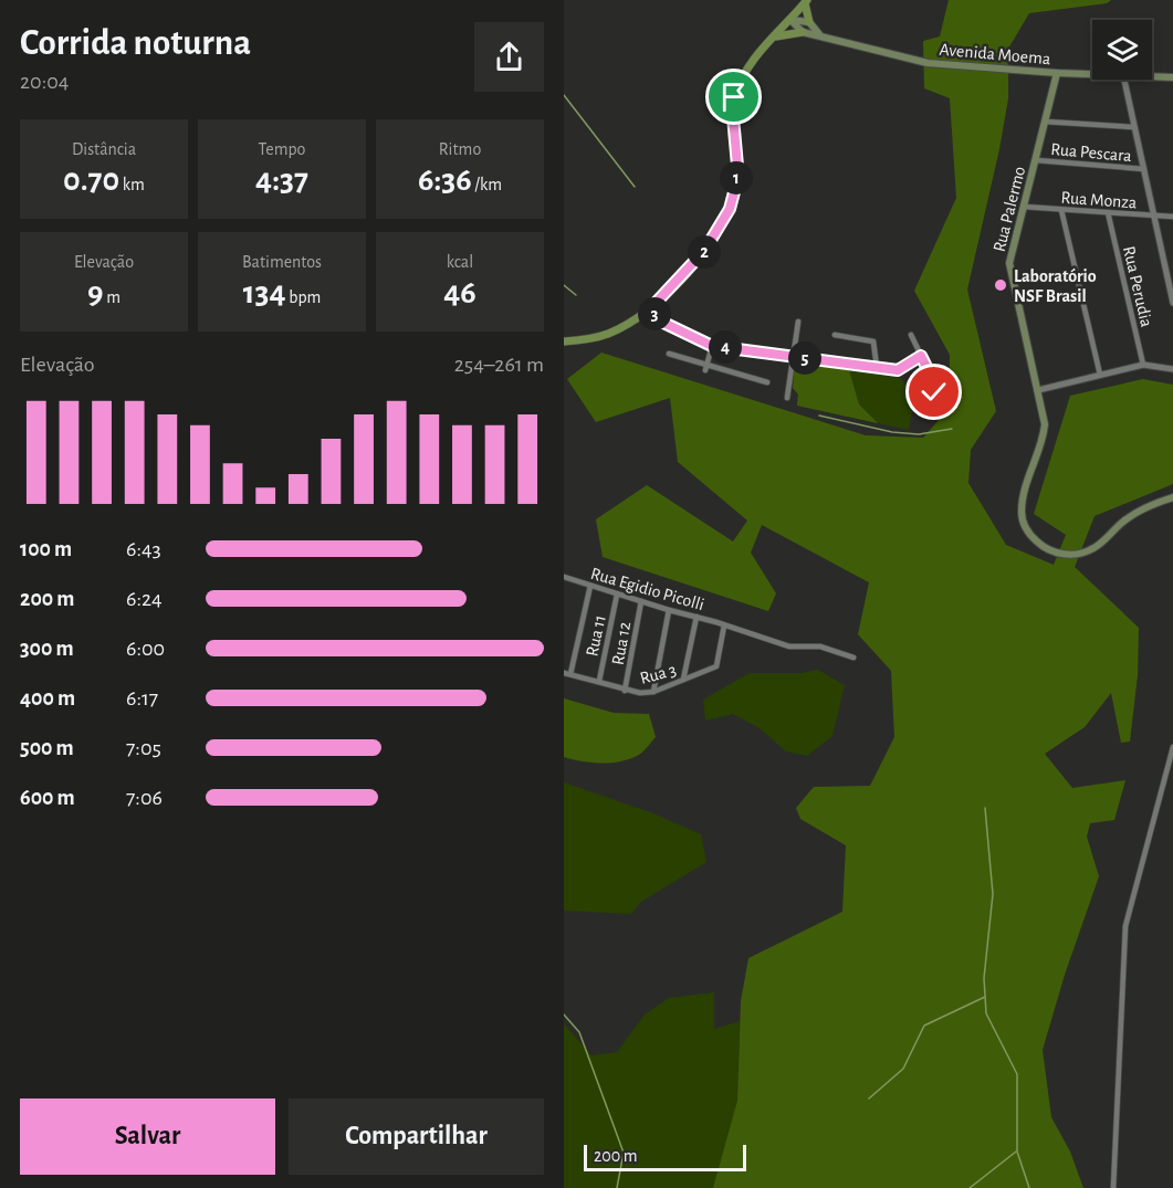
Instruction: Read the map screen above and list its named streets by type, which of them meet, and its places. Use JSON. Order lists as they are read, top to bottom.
{
  "streets": {
    "main road": ["Avenida Moema", "Rua Palermo"],
    "street": [
      "Rua Pescara",
      "Rua Monza",
      "Rua Perudia",
      "Rua Egidio Picolli",
      "Rua 11",
      "Rua 12",
      "Rua 3"
    ]
  },
  "crossings": [
    ["Avenida Moema", "Rua Palermo"],
    ["Rua Pescara", "Rua Palermo"],
    ["Rua Monza", "Rua Palermo"],
    ["Rua Monza", "Rua Perudia"],
    ["Rua Egidio Picolli", "Rua 11"],
    ["Rua Egidio Picolli", "Rua 12"],
    ["Rua Egidio Picolli", "Rua 3"],
    ["Rua 11", "Rua 3"],
    ["Rua 12", "Rua 3"]
  ],
  "places": ["Laboratório NSF Brasil"],
  "scale_bar": "200 m",
  "page": {
    "heading": ["Corrida noturna", "20:04"],
    "stats": [
      ["Distância", "0.70 km"],
      ["Tempo", "4:37"],
      ["Ritmo", "6:36 /km"],
      ["Elevação", "9 m"],
      ["Batimentos", "134 bpm"],
      ["kcal", "46"]
    ],
    "pins": [
      "1",
      "2",
      "3",
      "4",
      "5"
    ],
    "chart": ["Elevação", "254–261 m"],
    "list": [
      {
        "name": "100 m",
        "note": "6:43"
      },
      {
        "name": "200 m",
        "note": "6:24"
      },
      {
        "name": "300 m",
        "note": "6:00"
      },
      {
        "name": "400 m",
        "note": "6:17"
      },
      {
        "name": "500 m",
        "note": "7:05"
      },
      {
        "name": "600 m",
        "note": "7:06"
      }
    ],
    "buttons": ["Salvar", "Compartilhar"],
    "scale": "200 m"
  }
}
